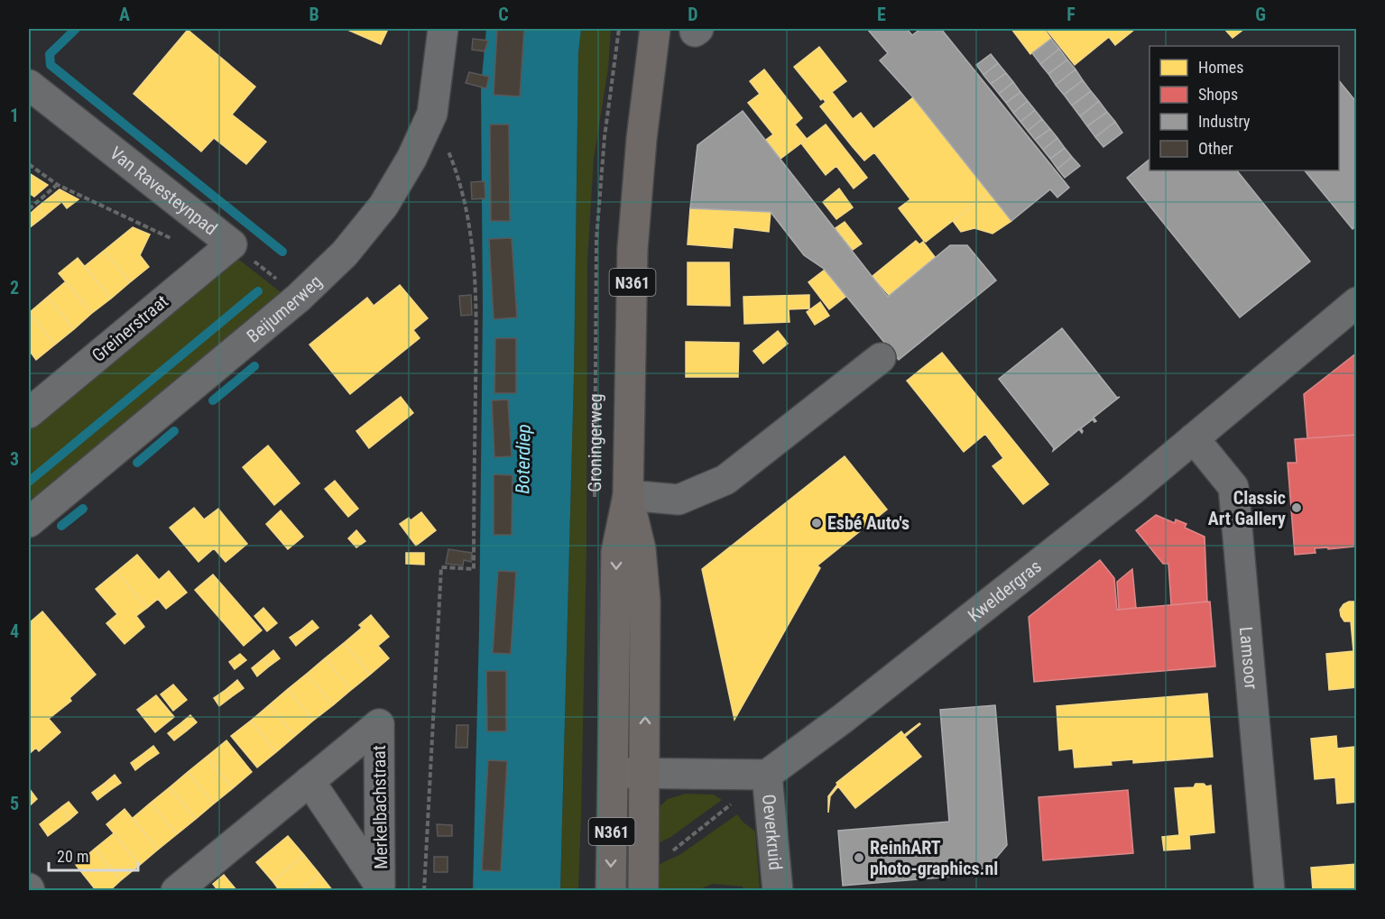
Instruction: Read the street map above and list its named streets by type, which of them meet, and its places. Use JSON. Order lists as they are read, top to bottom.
{
  "streets": {
    "main road": ["N361", "Groningerweg"],
    "street": [
      "Van Ravesteynpad",
      "Beijumerweg",
      "Greinerstraat",
      "Kweldergras",
      "Lamsoor",
      "Merkelbachstraat",
      "Oeverkruid"
    ]
  },
  "crossings": [
    ["Van Ravesteynpad", "Beijumerweg"],
    ["Van Ravesteynpad", "Greinerstraat"],
    ["Kweldergras", "Lamsoor"],
    ["Kweldergras", "Oeverkruid"]
  ],
  "water": ["Boterdiep"],
  "places": ["Classic Art Gallery", "Esbé Auto's", "ReinhART photo-graphics.nl"],
  "legend": [
    "Homes",
    "Shops",
    "Industry",
    "Other"
  ],
  "scale_bar": "20 m",
  "grid": {
    "columns": [
      "A",
      "B",
      "C",
      "D",
      "E",
      "F",
      "G"
    ],
    "rows": [
      "1",
      "2",
      "3",
      "4",
      "5"
    ]
  }
}
